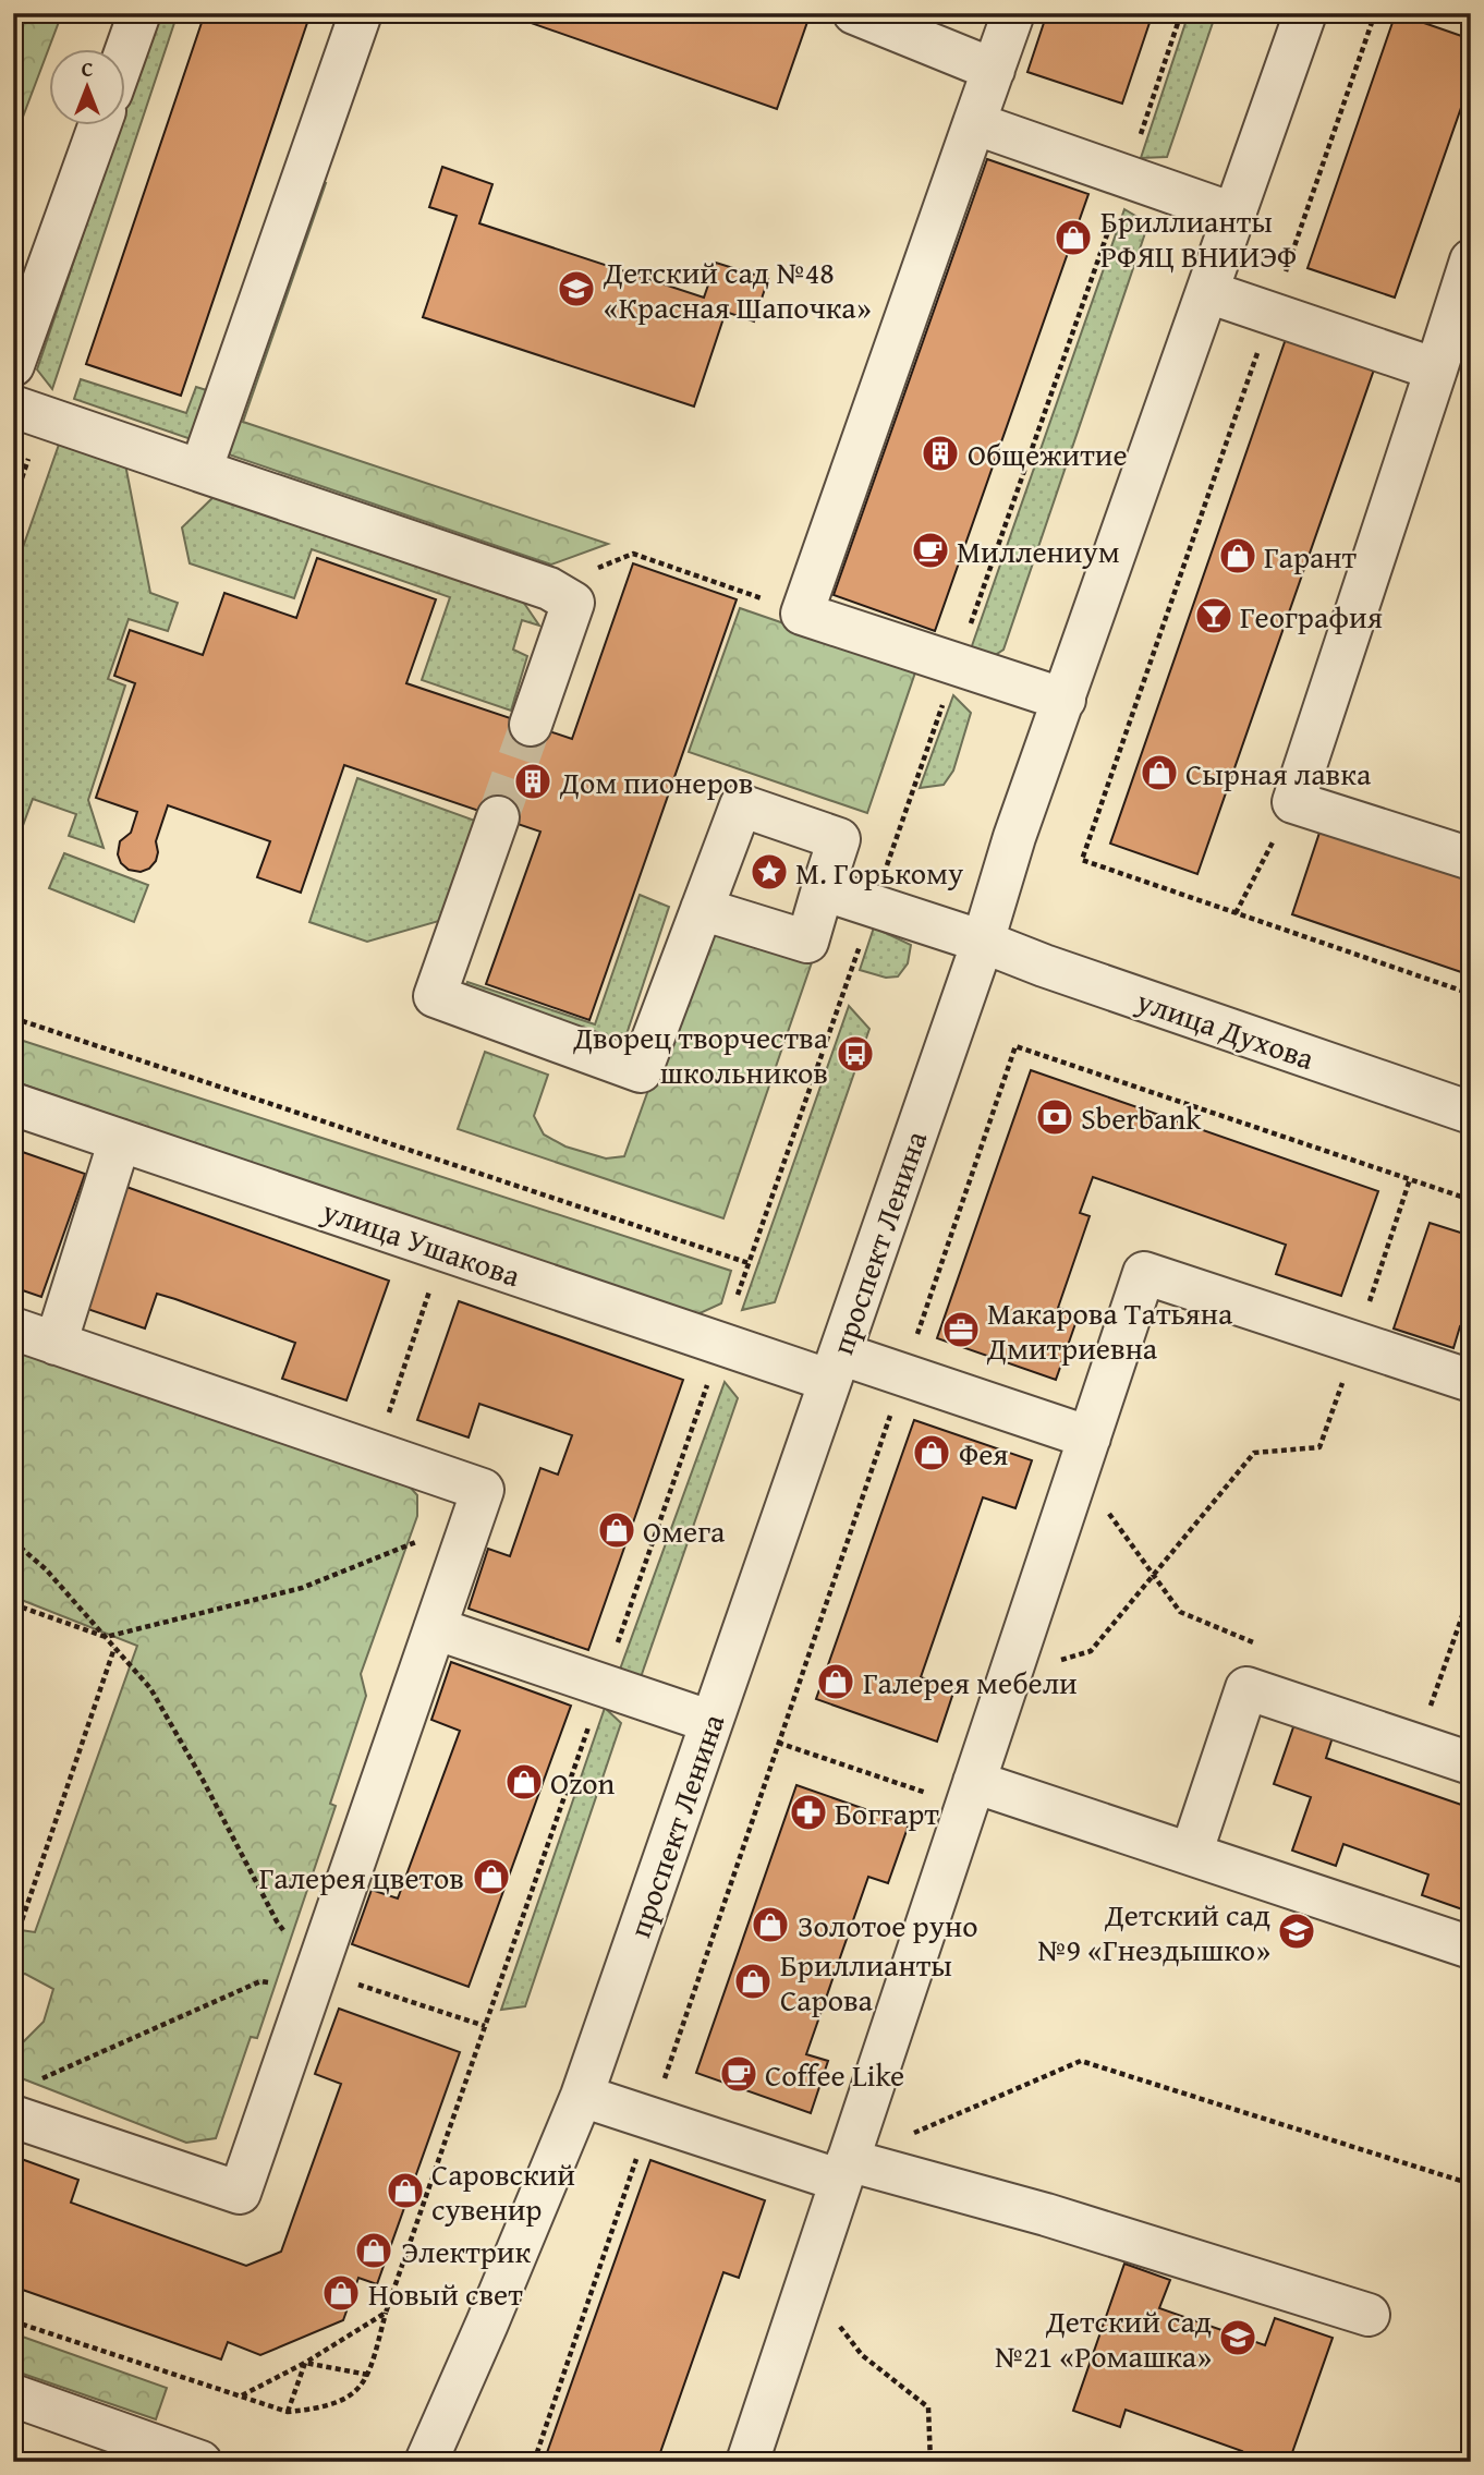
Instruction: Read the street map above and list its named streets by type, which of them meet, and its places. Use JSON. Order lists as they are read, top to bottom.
{
  "streets": {
    "street": ["улица Духова", "улица Ушакова", "проспект Ленина"]
  },
  "crossings": [
    ["улица Духова", "проспект Ленина"],
    ["улица Ушакова", "проспект Ленина"]
  ],
  "places": {
    "shop": [
      "Бриллианты РФЯЦ ВНИИЭФ",
      "Гарант",
      "Сырная лавка",
      "Фея",
      "Омега",
      "Галерея мебели",
      "Ozon",
      "Галерея цветов",
      "Золотое руно",
      "Бриллианты Сарова",
      "Саровский сувенир",
      "Электрик",
      "Новый свет"
    ],
    "school or university": ["Детский сад №48 «Красная Шапочка»", "Детский сад №9 «Гнездышко»", "Детский сад №21 «Ромашка»"],
    "building": ["Общежитие", "Дом пионеров"],
    "cafe": ["Миллениум", "Coffee Like"],
    "bar": ["География"],
    "place": ["М. Горькому"],
    "bus stop": ["Дворец творчества школьников"],
    "bank": ["Sberbank"],
    "office": ["Макарова Татьяна Дмитриевна"],
    "pharmacy": ["Боггарт"]
  },
  "north": "top"
}
